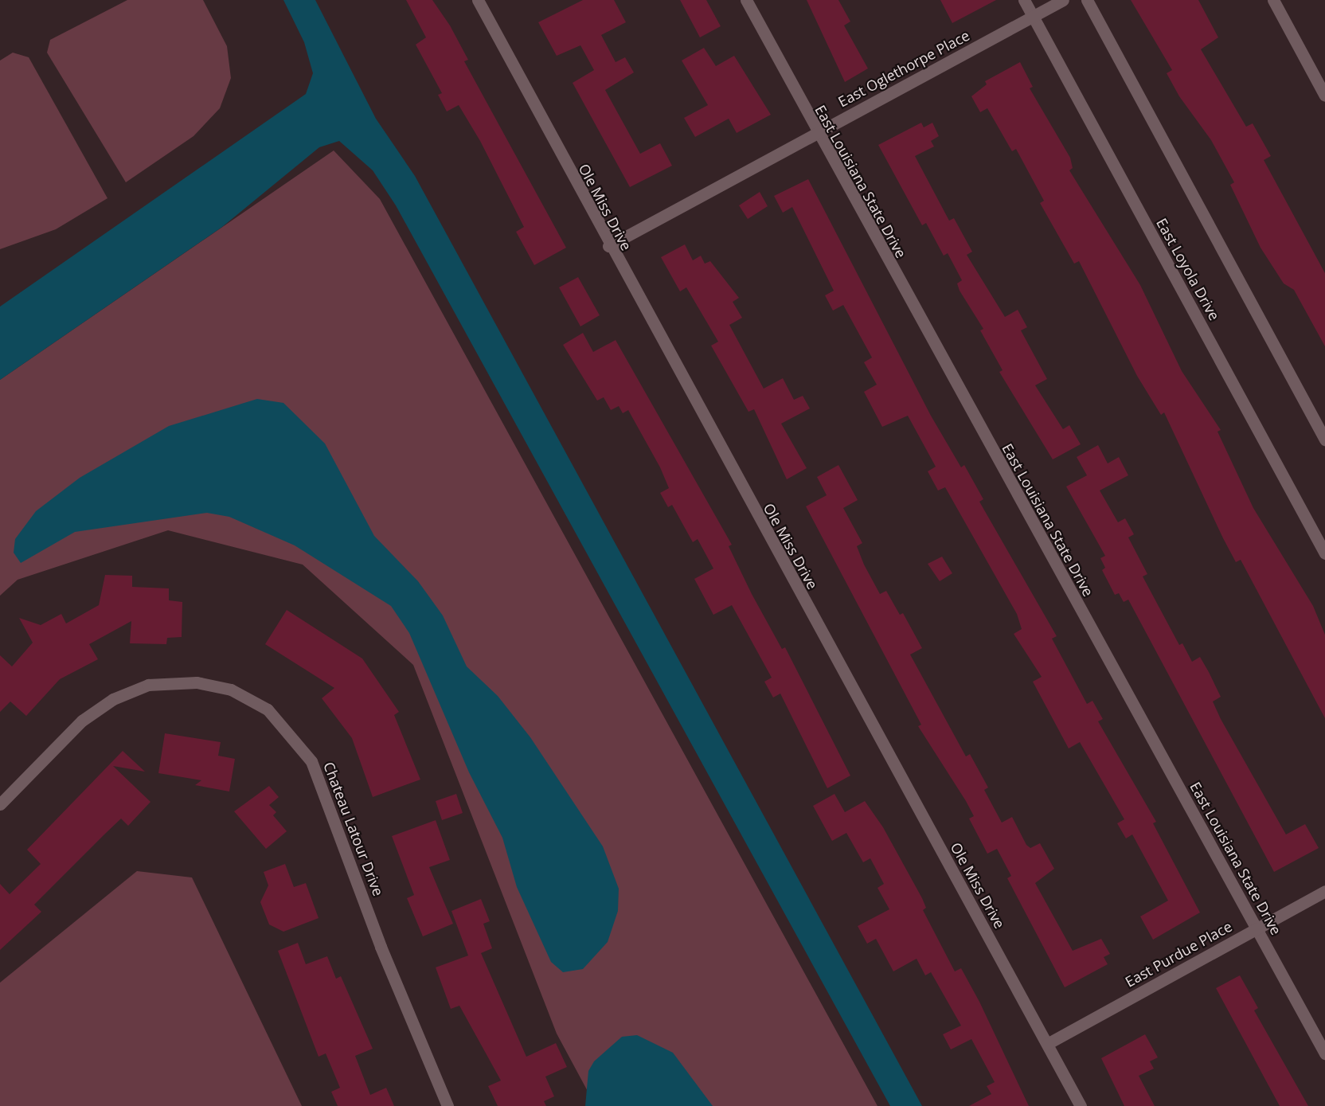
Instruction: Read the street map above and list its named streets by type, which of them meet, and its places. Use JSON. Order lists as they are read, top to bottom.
{
  "streets": {
    "street": [
      "East Oglethorpe Place",
      "East Louisiana State Drive",
      "Ole Miss Drive",
      "East Loyola Drive",
      "Chateau Latour Drive",
      "East Purdue Place"
    ]
  },
  "crossings": [
    ["East Oglethorpe Place", "East Louisiana State Drive"],
    ["East Oglethorpe Place", "Ole Miss Drive"],
    ["East Oglethorpe Place", "East Loyola Drive"],
    ["East Louisiana State Drive", "East Purdue Place"],
    ["Ole Miss Drive", "East Purdue Place"]
  ]
}
